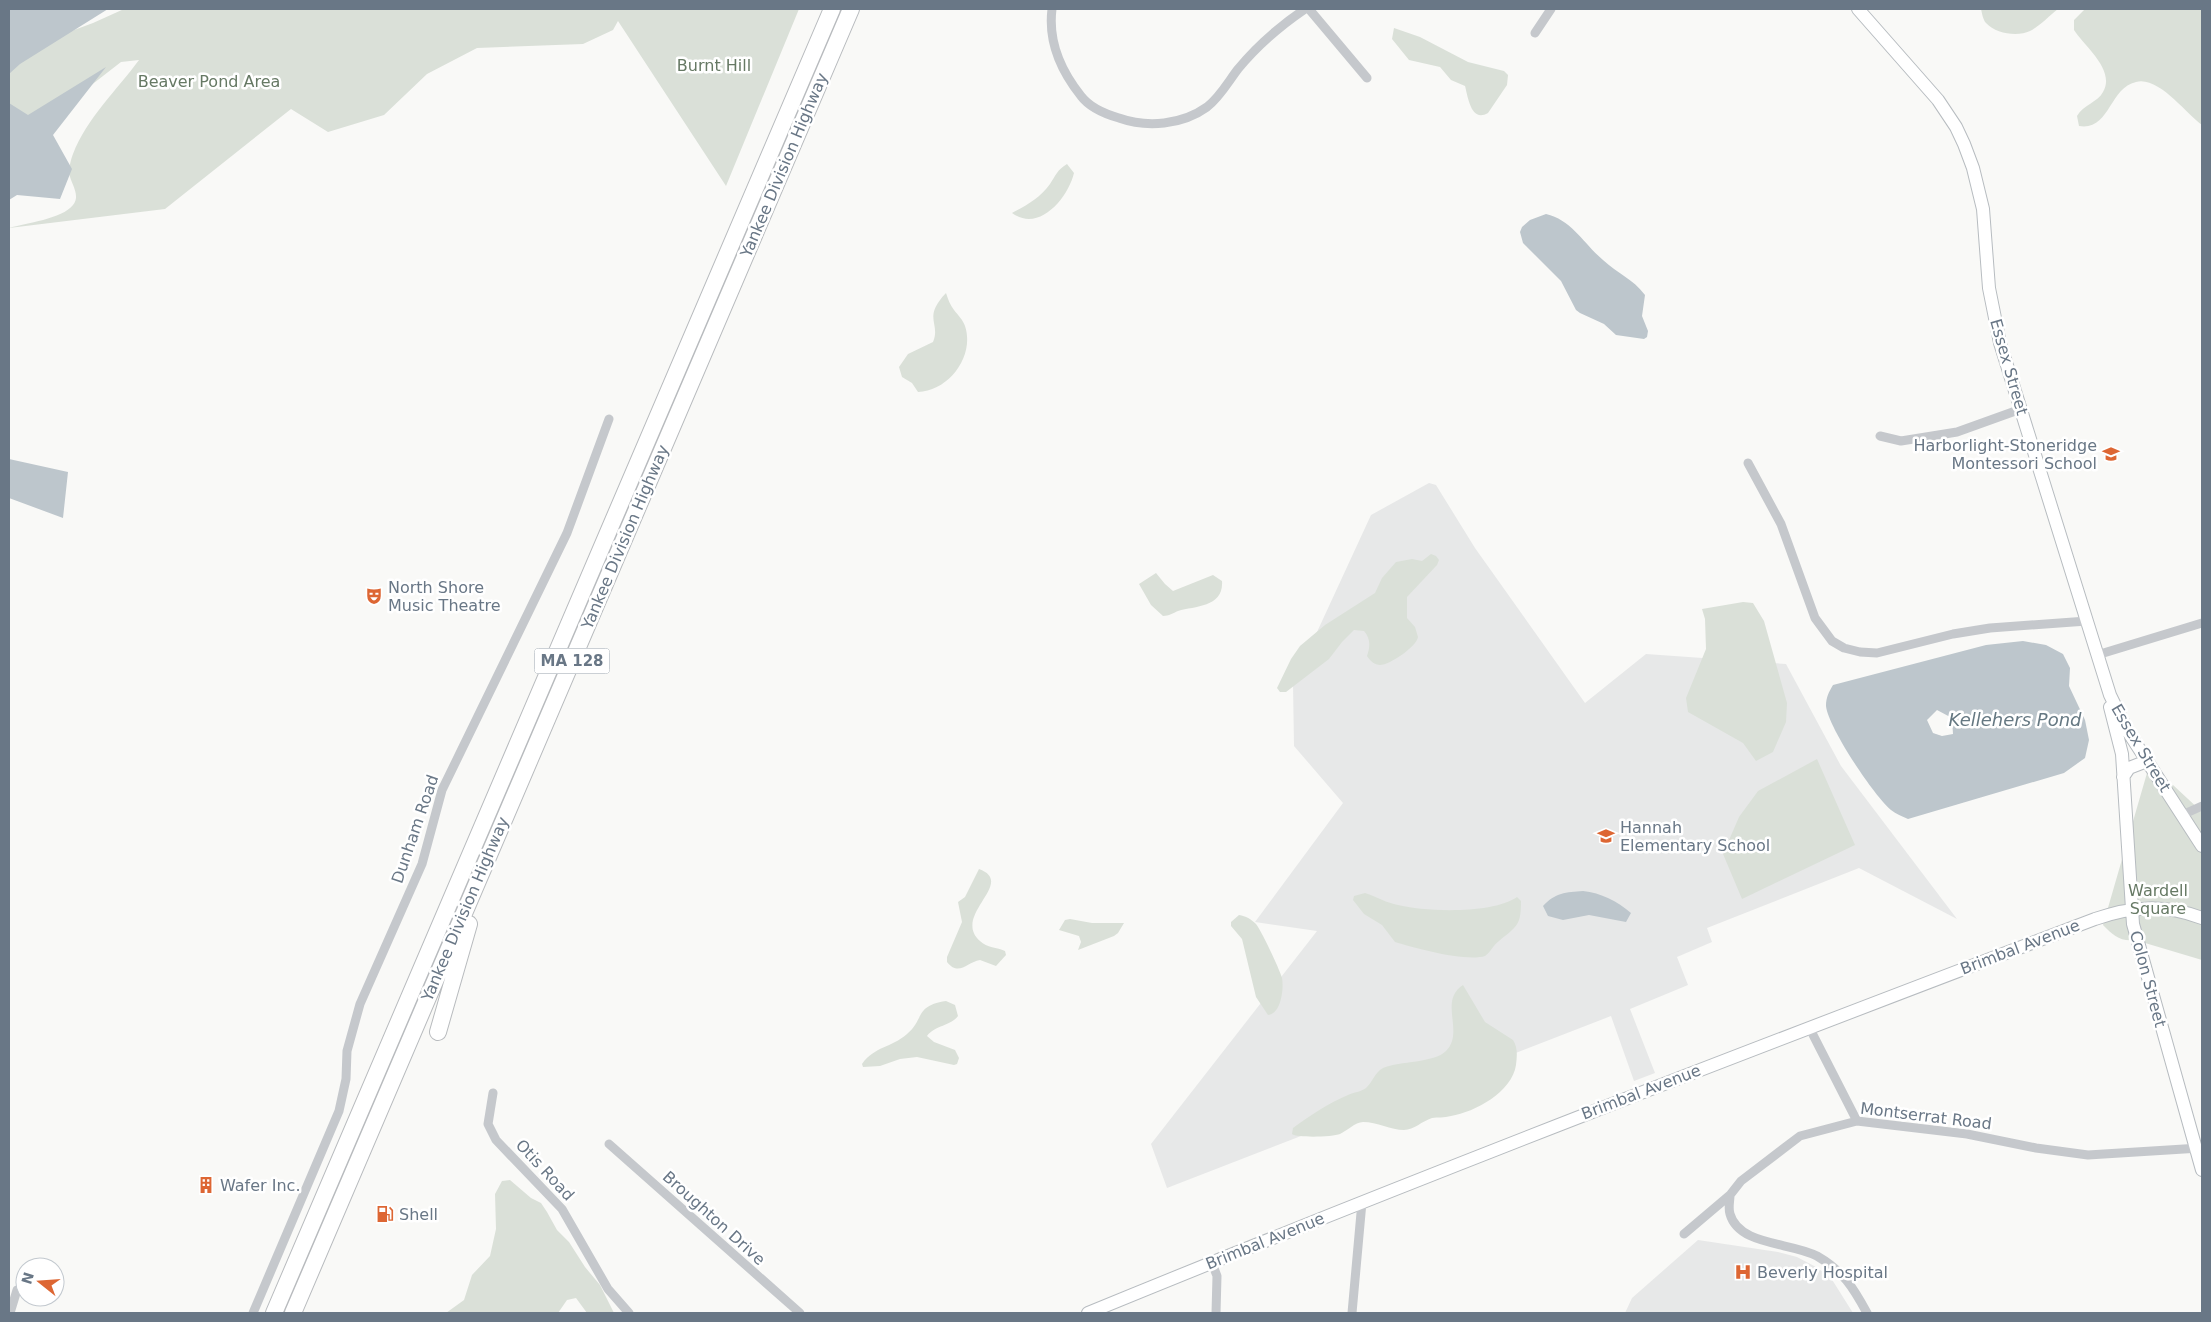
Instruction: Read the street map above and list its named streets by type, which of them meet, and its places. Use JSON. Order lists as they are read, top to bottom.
{
  "streets": {
    "highway": ["Yankee Division Highway", "MA 128"],
    "main road": ["Essex Street", "Brimbal Avenue", "Colon Street"],
    "street": [
      "Dunham Road",
      "Montserrat Road",
      "Otis Road",
      "Broughton Drive"
    ]
  },
  "crossings": [
    ["Essex Street", "Colon Street"],
    ["Brimbal Avenue", "Colon Street"],
    ["Colon Street", "Montserrat Road"]
  ],
  "water": ["Kellehers Pond"],
  "parks": ["Burnt Hill", "Beaver Pond Area", "Wardell Square"],
  "places": {
    "school or university": ["Harborlight-Stoneridge Montessori School", "Hannah Elementary School"],
    "theatre": ["North Shore Music Theatre"],
    "building": ["Wafer Inc."],
    "fuel station": ["Shell"],
    "hospital": ["Beverly Hospital"]
  },
  "north": "left"
}
